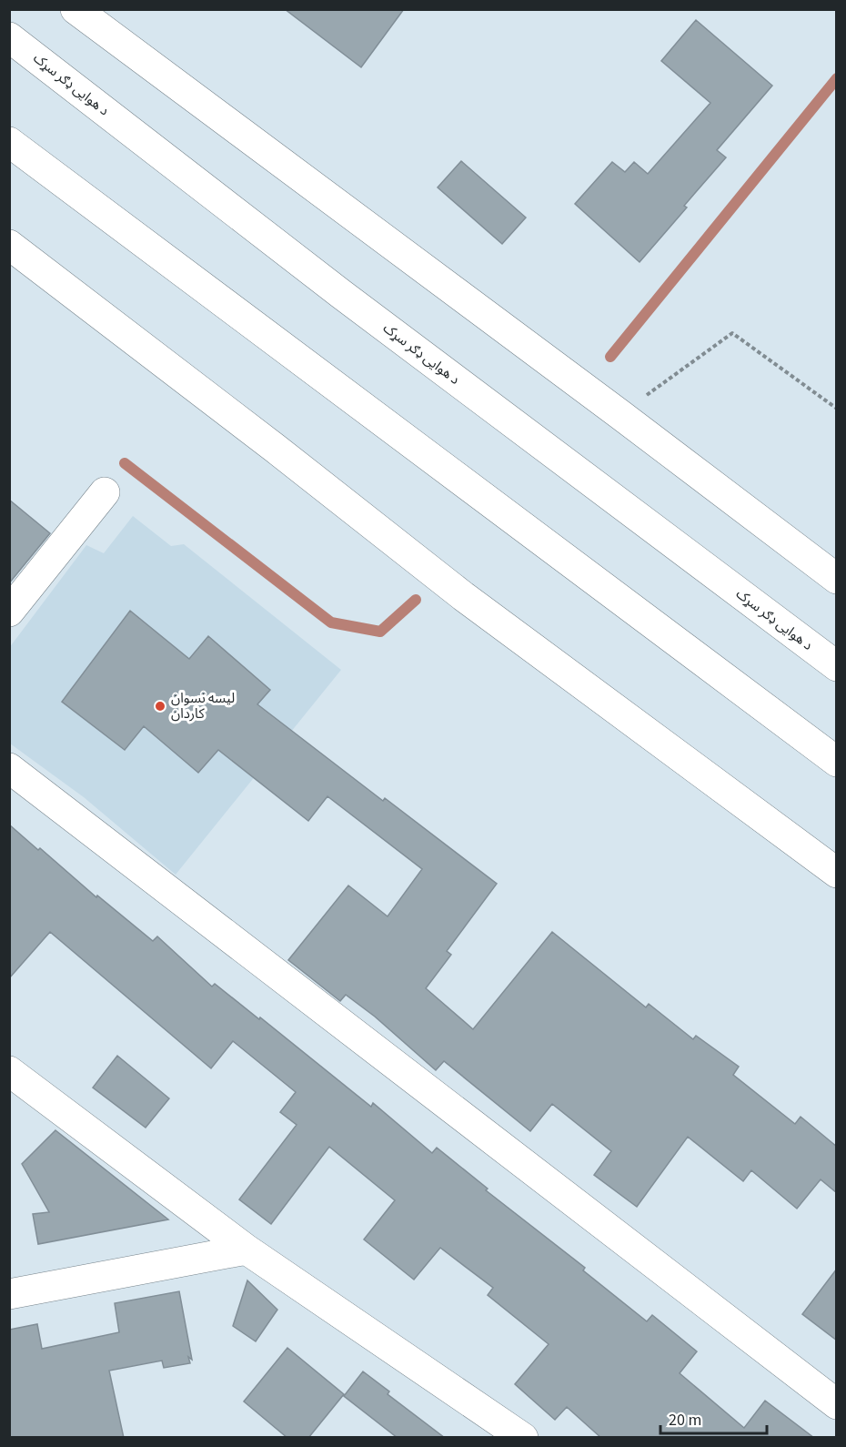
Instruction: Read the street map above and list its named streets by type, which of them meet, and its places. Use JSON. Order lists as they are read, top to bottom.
{
  "streets": {
    "street": ["د هوایی ډګر سړک"]
  },
  "places": ["لیسه نسوان کاردان"],
  "scale_bar": "20 m"
}
